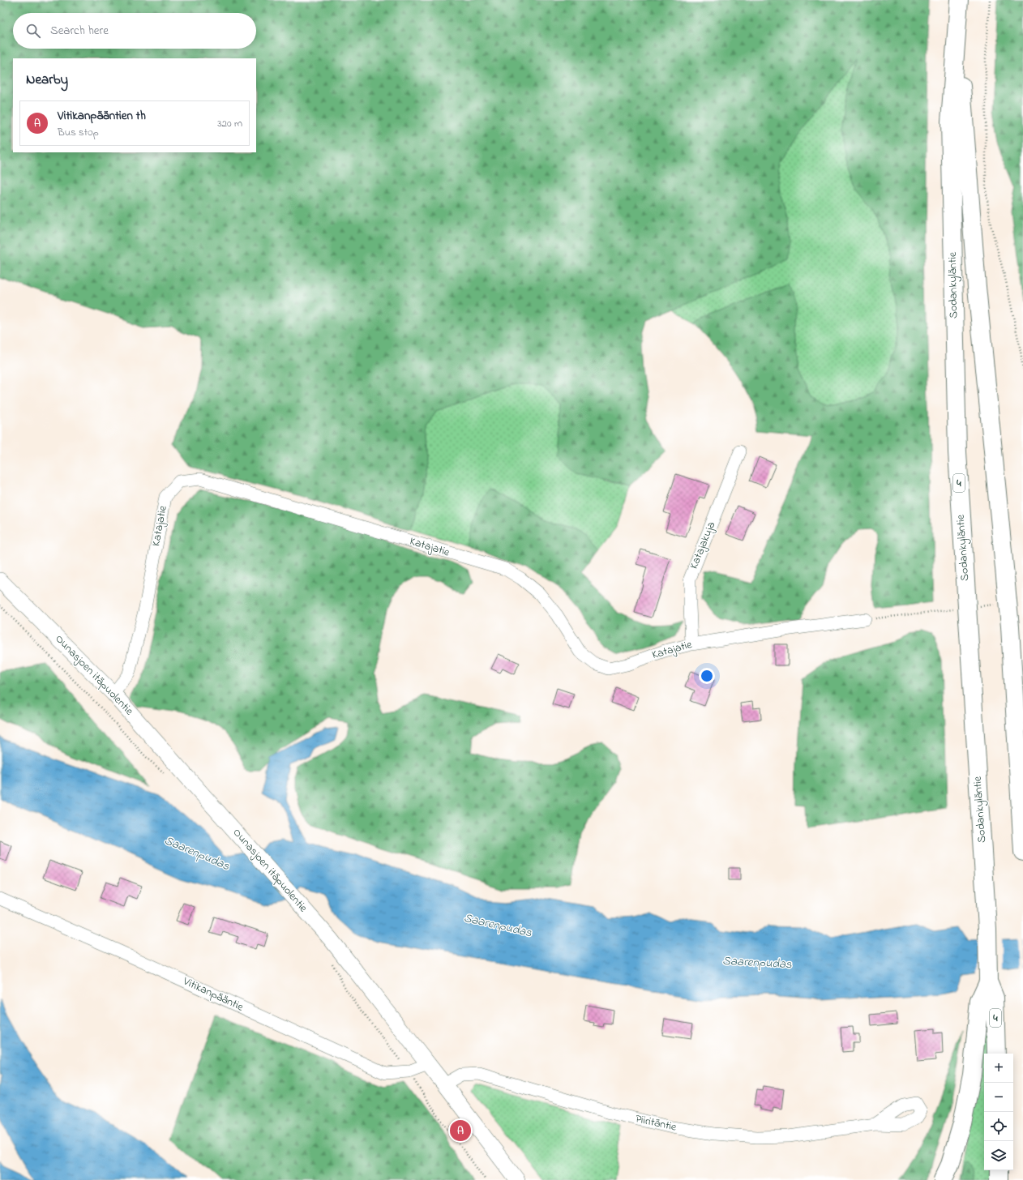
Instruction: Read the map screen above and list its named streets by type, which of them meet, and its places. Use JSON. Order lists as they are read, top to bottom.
{
  "streets": {
    "highway": ["Sodankyläntie", "4"],
    "main road": ["Ounasjoen itäpuolentie"],
    "street": [
      "Katajatie",
      "Katajakuja",
      "Vitikanpääntie",
      "Piiritäntie"
    ]
  },
  "crossings": [
    ["Katajatie", "Katajakuja"],
    ["Katajatie", "Ounasjoen itäpuolentie"],
    ["Ounasjoen itäpuolentie", "Vitikanpääntie"],
    ["Ounasjoen itäpuolentie", "Piiritäntie"]
  ],
  "water": ["Saarenpudas"],
  "page": {
    "search": "Search here",
    "heading": "Nearby",
    "list": [
      {
        "mark": "A",
        "name": "Vitikanpääntien th",
        "note": "Bus stop",
        "value": "320 m"
      }
    ],
    "map_buttons": ["+", "−"],
    "pins": "A"
  }
}
